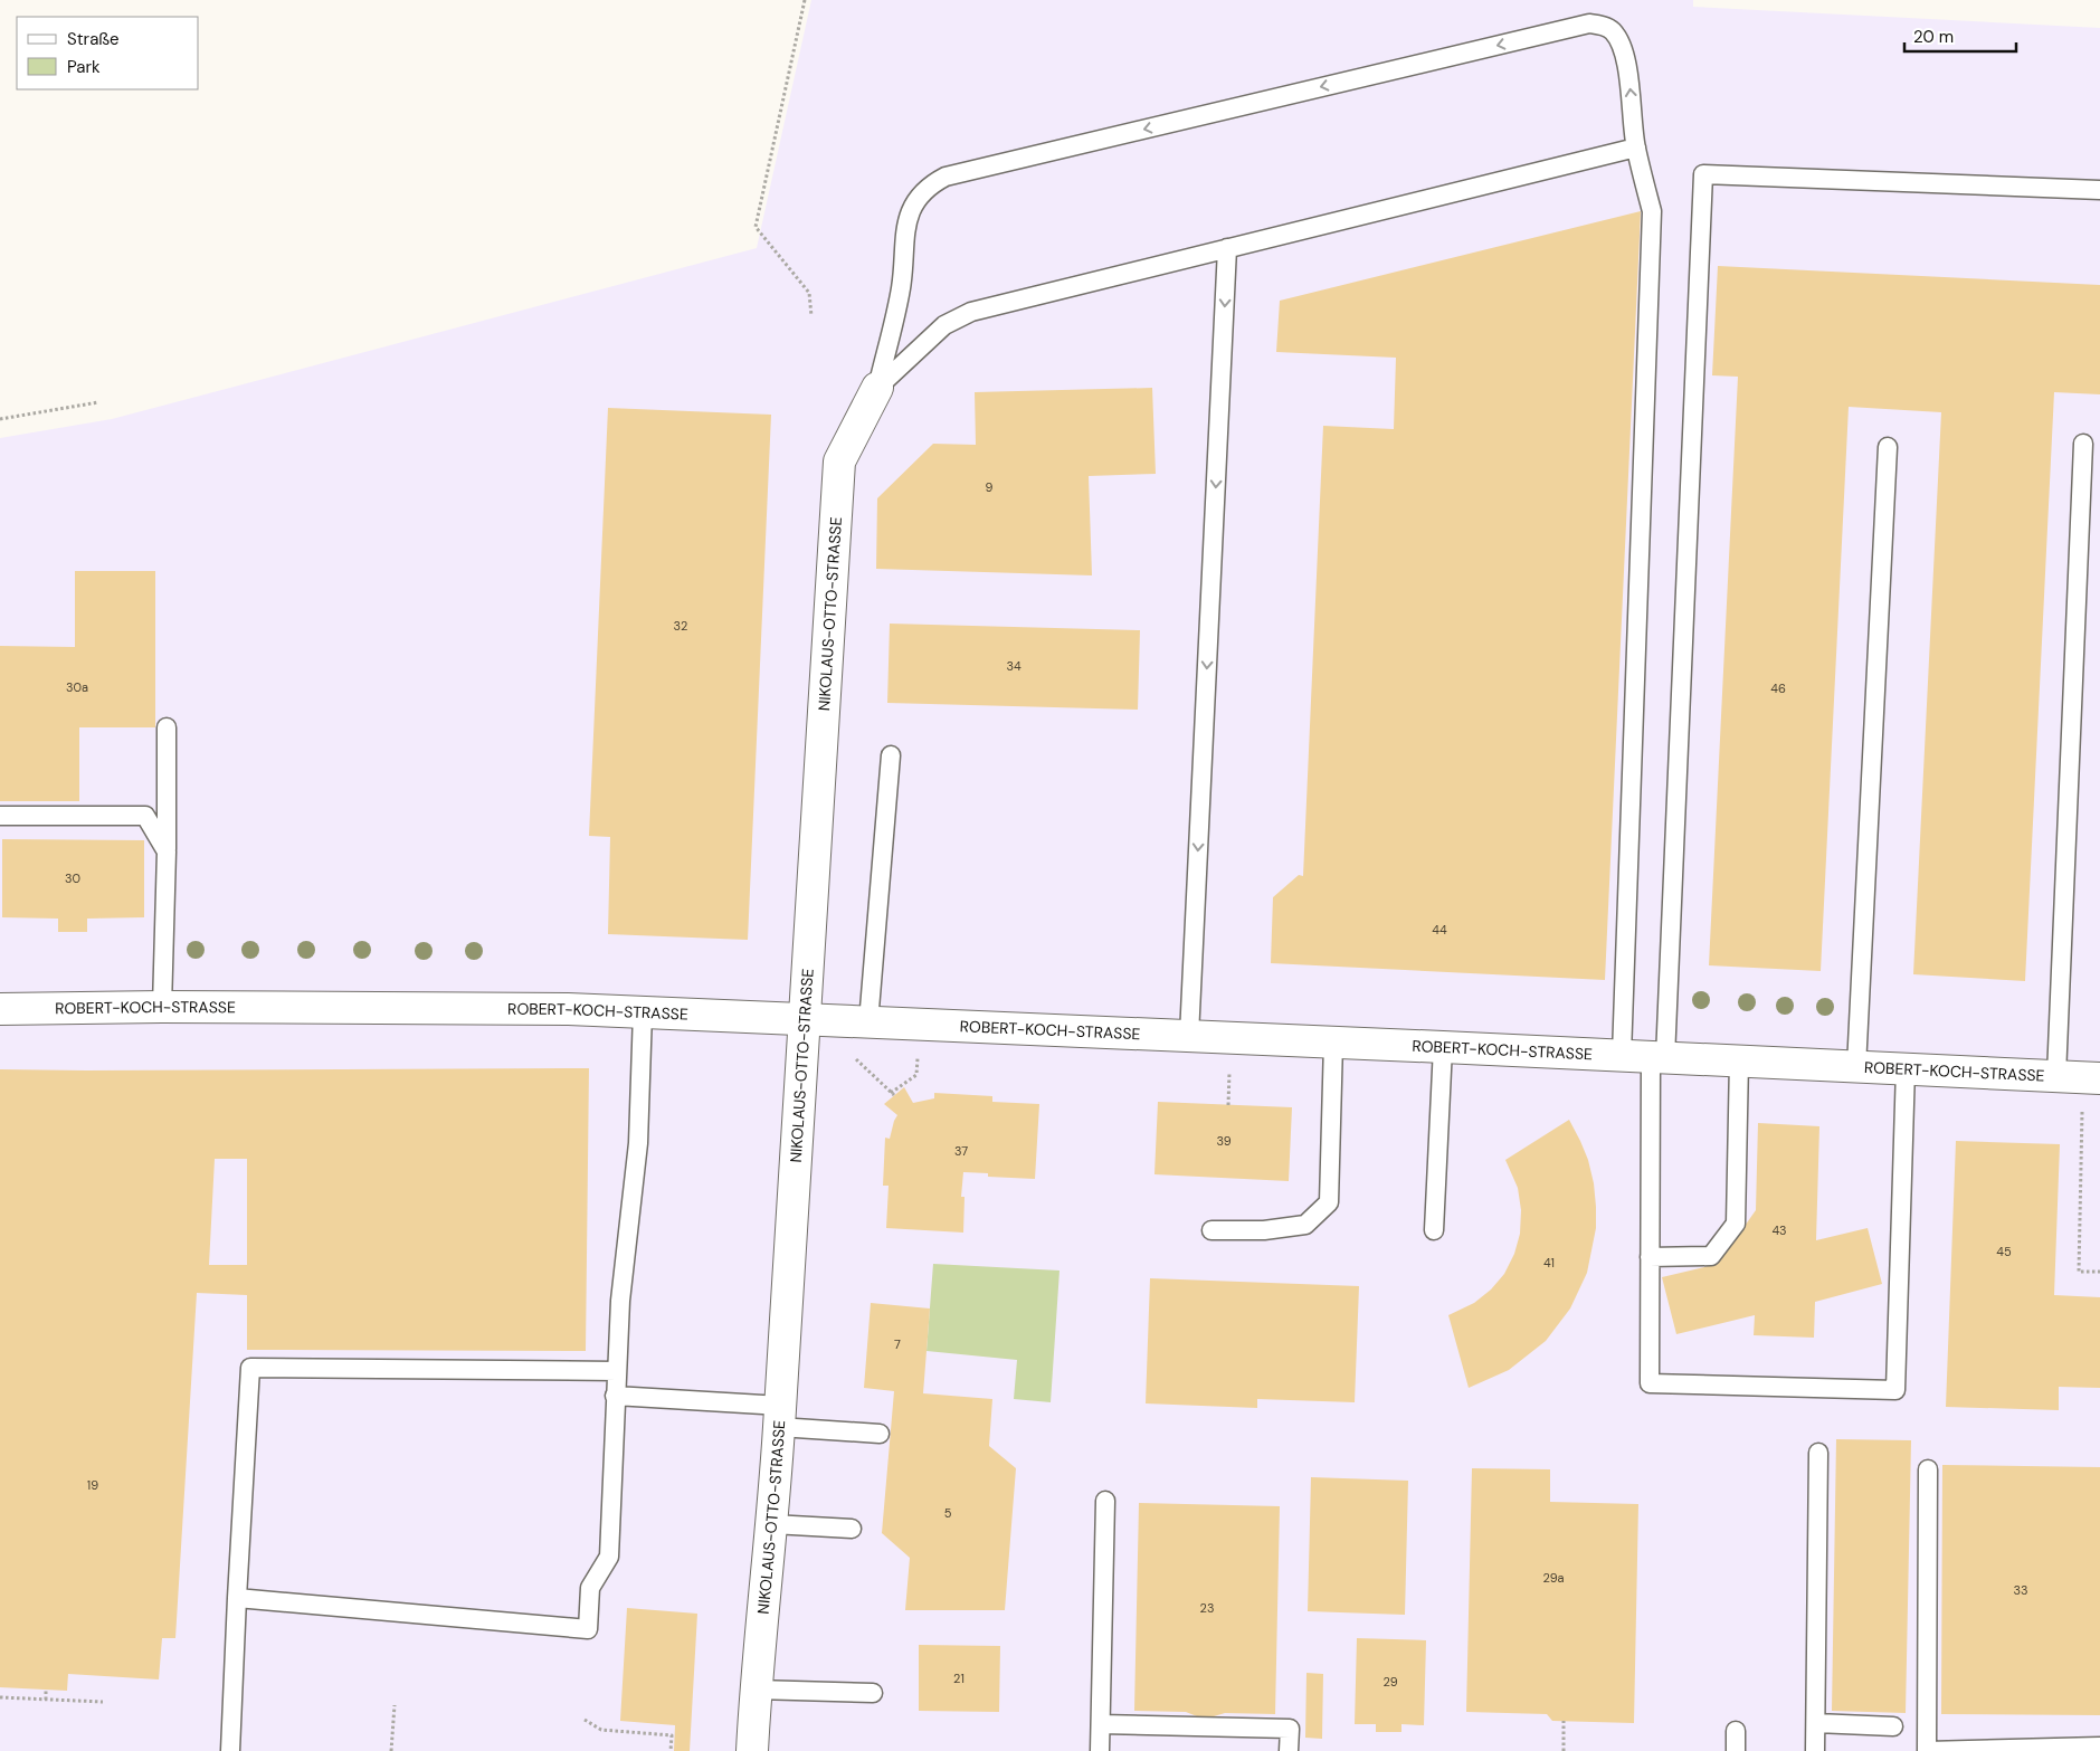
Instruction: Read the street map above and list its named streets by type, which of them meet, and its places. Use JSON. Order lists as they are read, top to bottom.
{
  "streets": {
    "street": ["NIKOLAUS-OTTO-STRASSE", "ROBERT-KOCH-STRASSE"]
  },
  "crossings": [
    ["NIKOLAUS-OTTO-STRASSE", "ROBERT-KOCH-STRASSE"]
  ],
  "house_numbers": [
    "9",
    "32",
    "34",
    "30a",
    "46",
    "30",
    "44",
    "39",
    "37",
    "43",
    "45",
    "41",
    "7",
    "19",
    "5",
    "29a",
    "33",
    "23",
    "21",
    "29"
  ],
  "legend": ["Straße", "Park"],
  "scale_bar": "20 m"
}
